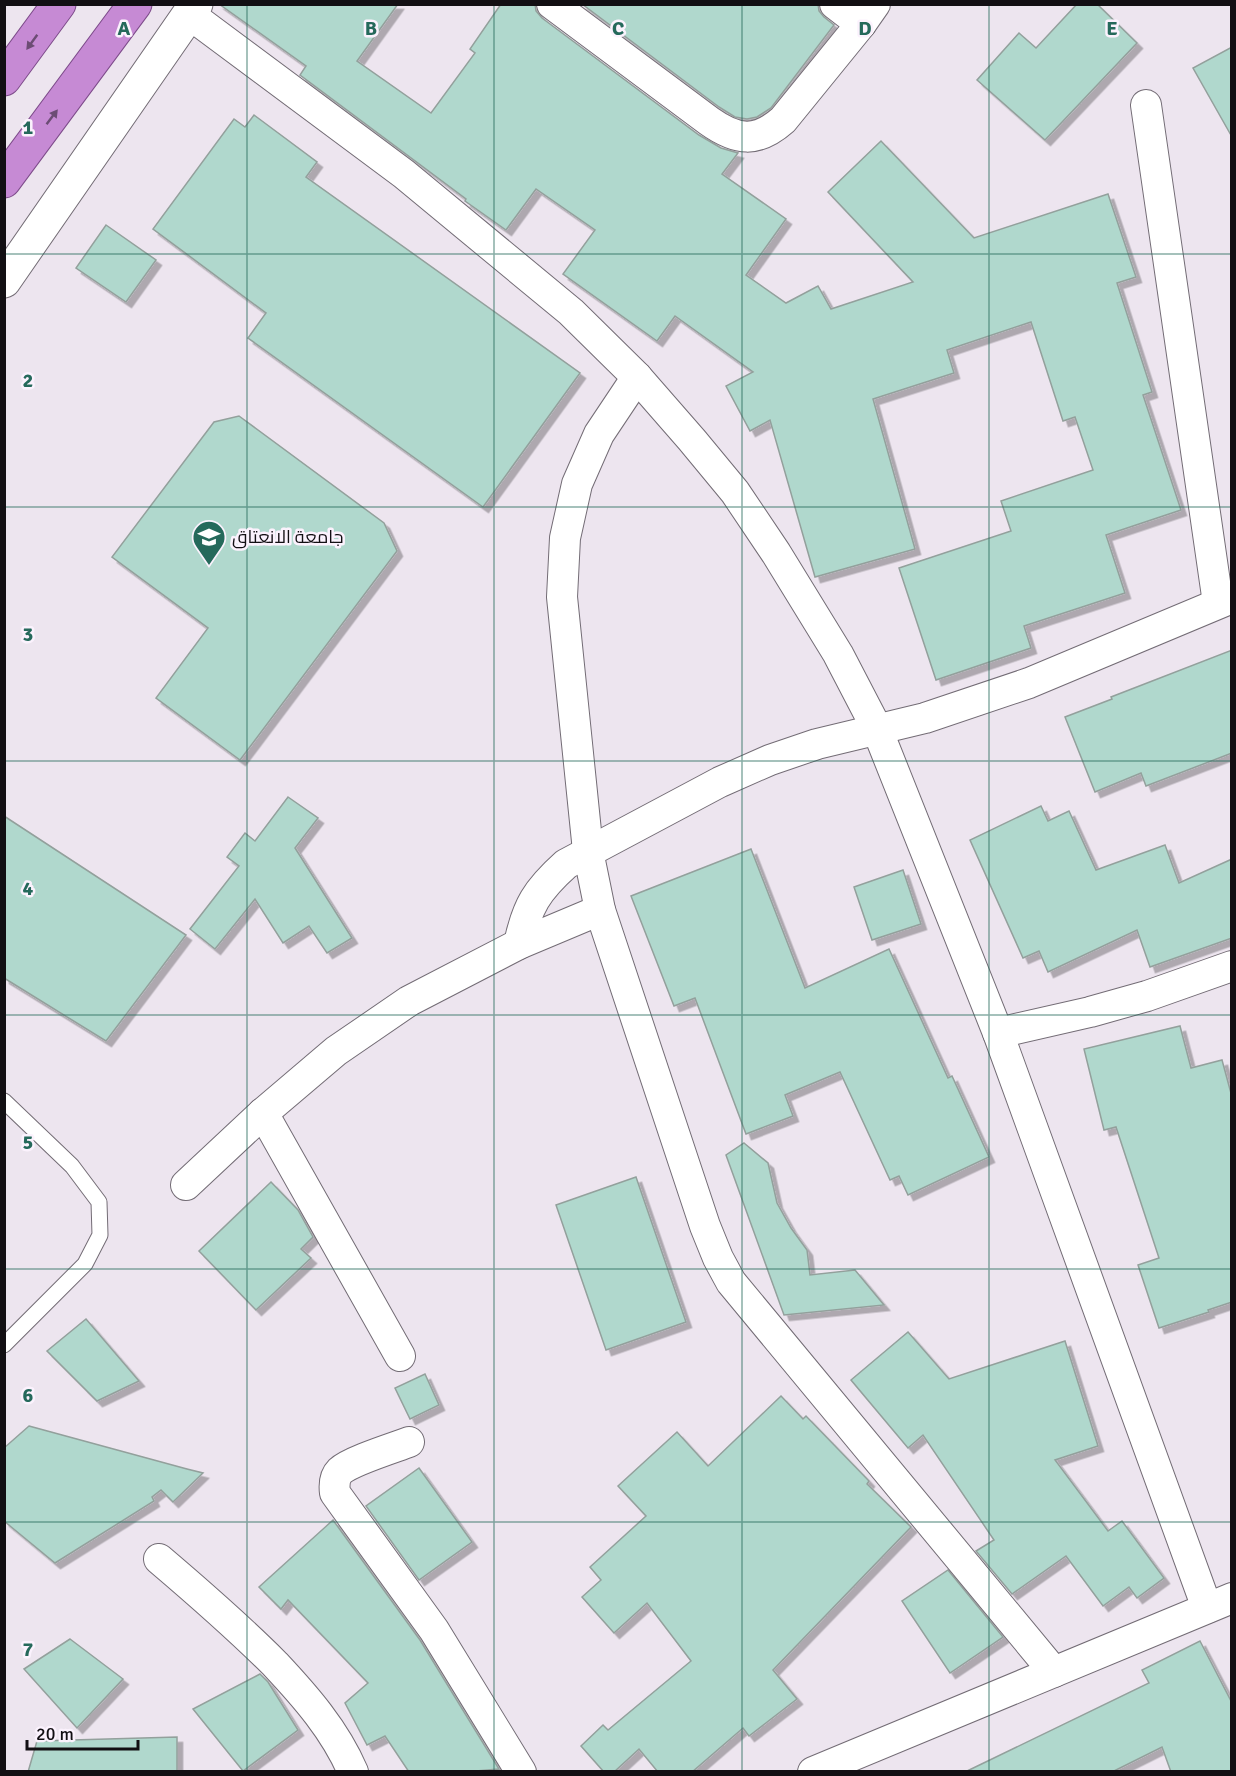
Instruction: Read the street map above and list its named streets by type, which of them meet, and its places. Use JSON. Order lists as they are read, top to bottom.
{
  "places": {
    "school or university": ["جامعة الانعتاق"]
  },
  "scale_bar": "20 m",
  "grid": {
    "columns": [
      "A",
      "B",
      "C",
      "D",
      "E"
    ],
    "rows": [
      "1",
      "2",
      "3",
      "4",
      "5",
      "6",
      "7"
    ]
  }
}
